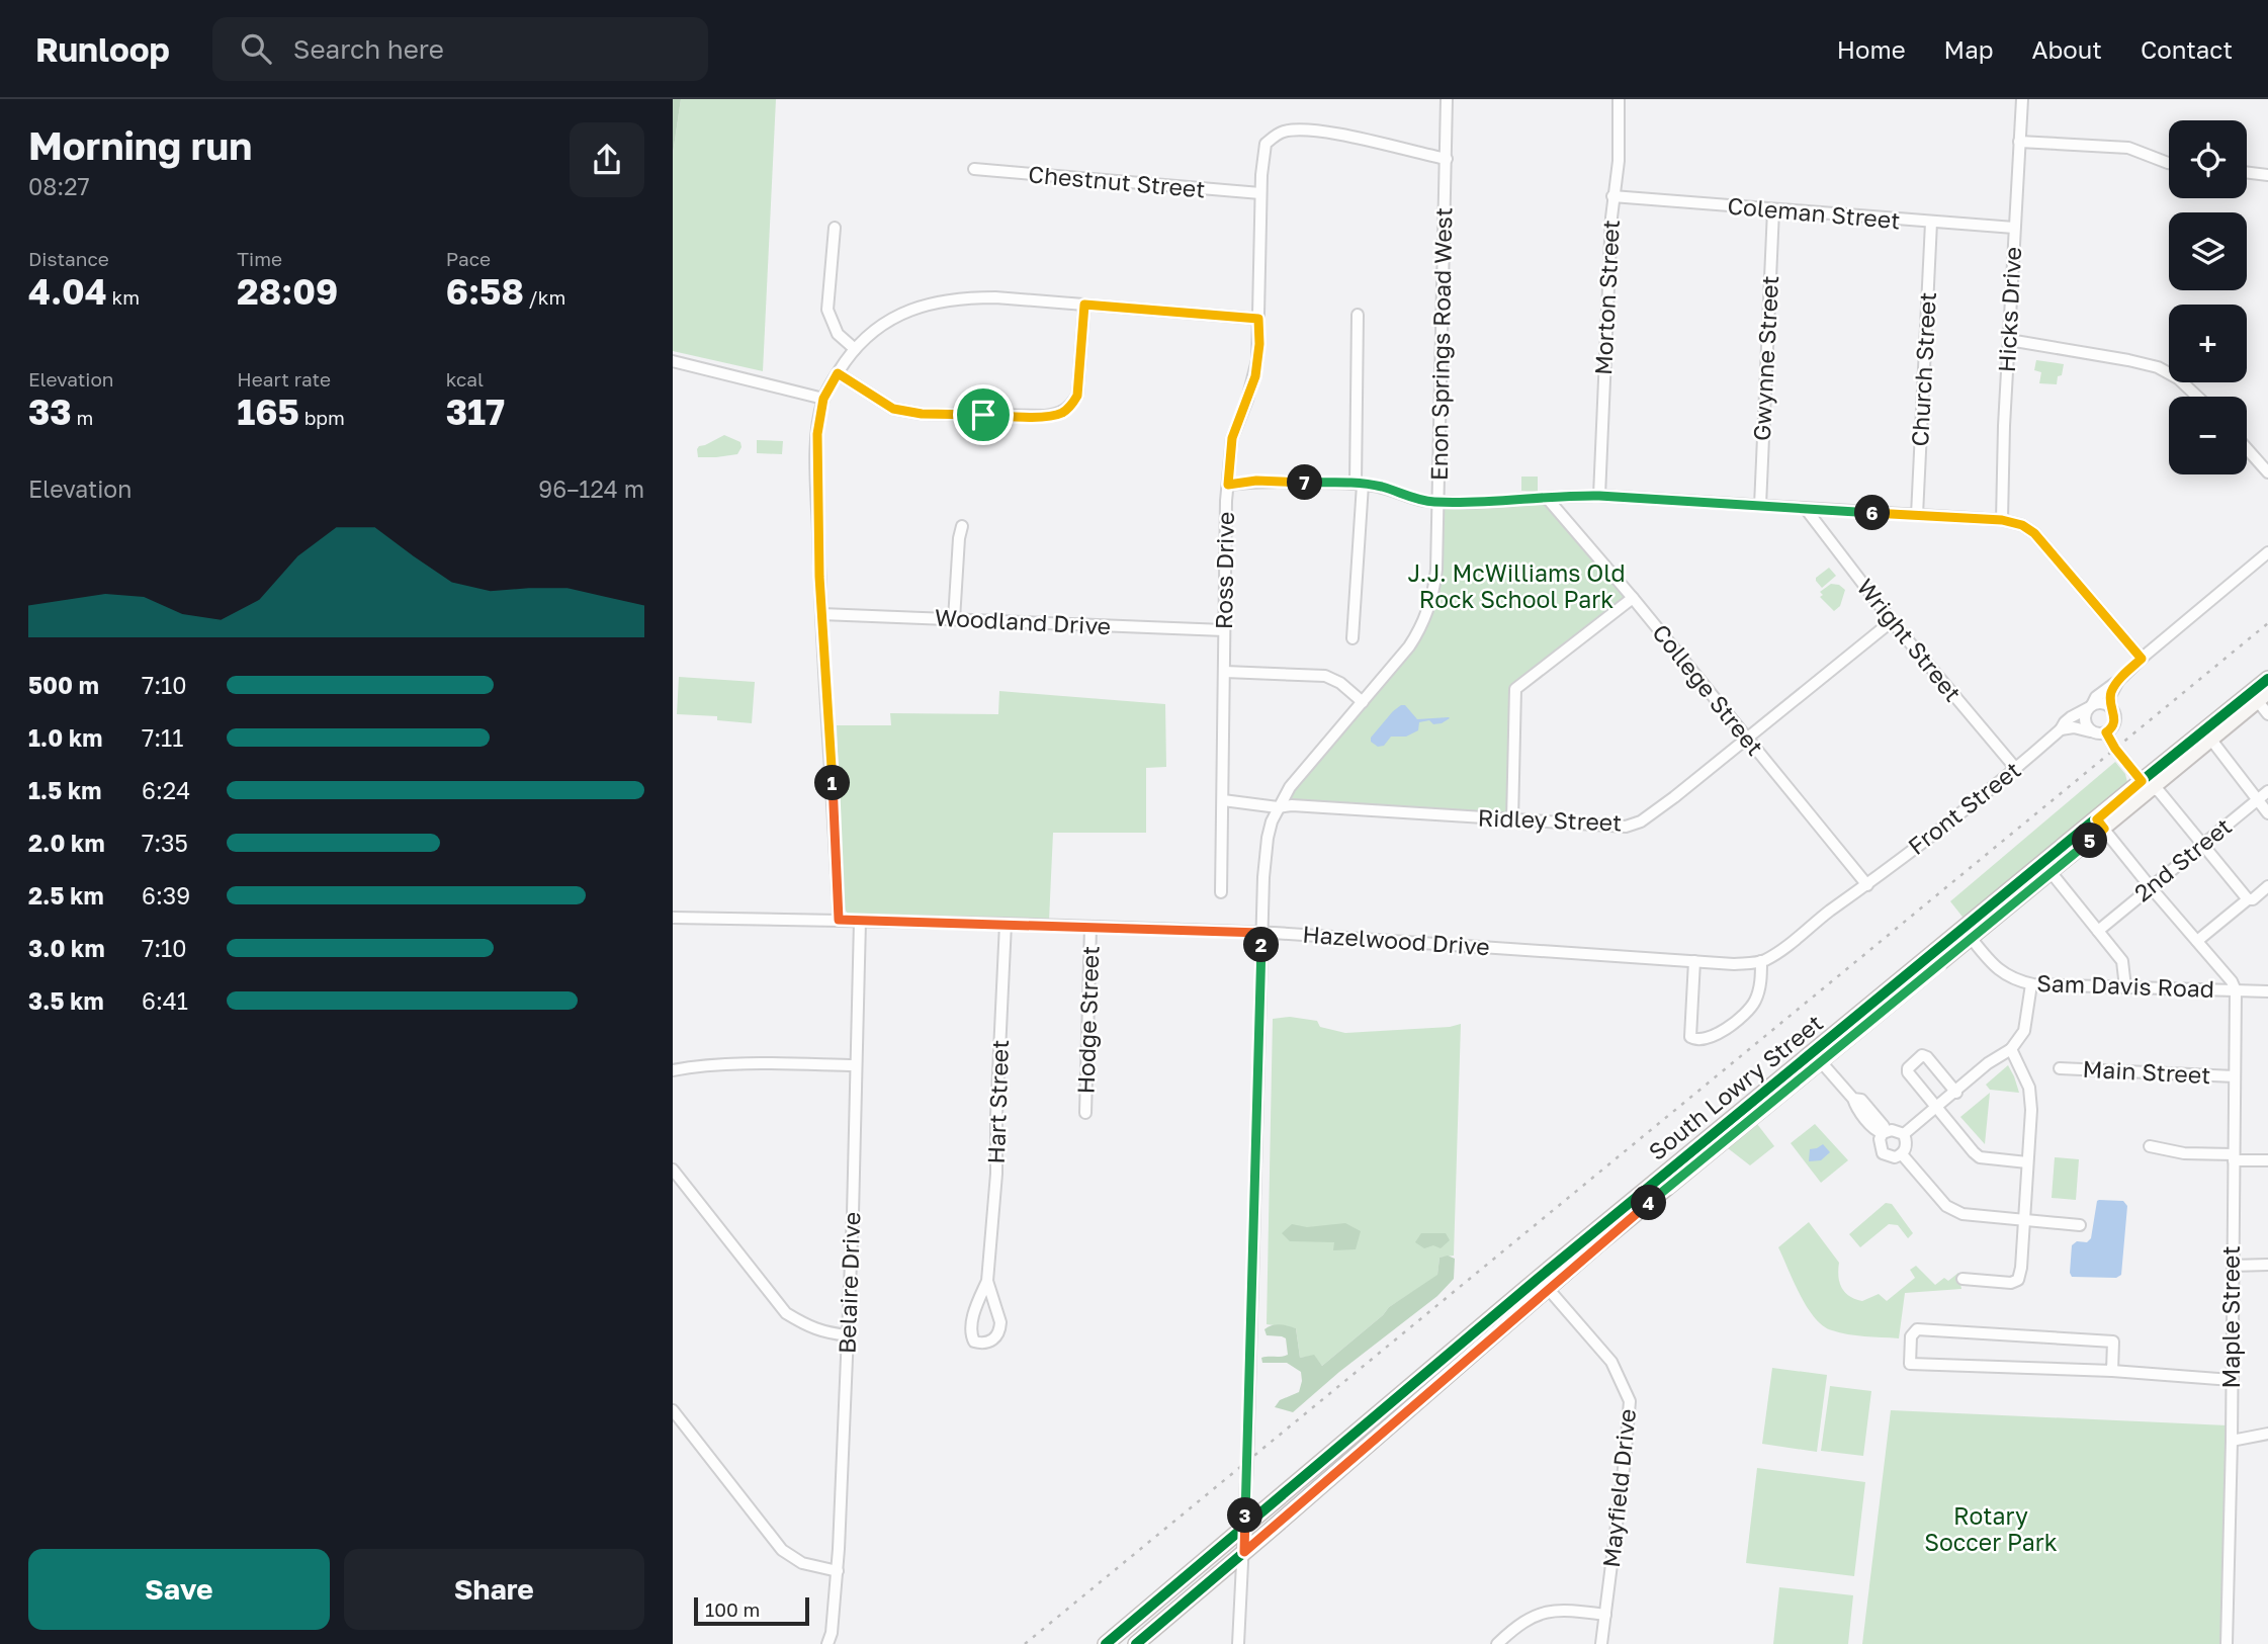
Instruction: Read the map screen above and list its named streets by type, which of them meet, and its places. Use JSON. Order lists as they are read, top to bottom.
{
  "streets": {
    "main road": ["South Lowry Street"],
    "street": [
      "Chestnut Street",
      "Coleman Street",
      "Morton Street",
      "Hicks Drive",
      "Enon Springs Road West",
      "Gwynne Street",
      "Church Street",
      "Ross Drive",
      "Woodland Drive",
      "Wright Street",
      "College Street",
      "Front Street",
      "Ridley Street",
      "2nd Street",
      "Hazelwood Drive",
      "Sam Davis Road",
      "Hodge Street",
      "Main Street",
      "Hart Street",
      "Belaire Drive",
      "Maple Street",
      "Mayfield Drive"
    ]
  },
  "crossings": [
    ["Chestnut Street", "Ross Drive"],
    ["Coleman Street", "Morton Street"],
    ["Coleman Street", "Hicks Drive"],
    ["Coleman Street", "Gwynne Street"],
    ["Coleman Street", "Church Street"],
    ["Enon Springs Road West", "Ross Drive"],
    ["Enon Springs Road West", "Ridley Street"],
    ["Enon Springs Road West", "Hazelwood Drive"],
    ["Enon Springs Road West", "South Lowry Street"],
    ["Ross Drive", "Woodland Drive"],
    ["Ross Drive", "Ridley Street"],
    ["Wright Street", "Front Street"],
    ["Wright Street", "Ridley Street"],
    ["College Street", "Front Street"],
    ["College Street", "Ridley Street"],
    ["College Street", "Hazelwood Drive"],
    ["Front Street", "Hazelwood Drive"],
    ["Hazelwood Drive", "Hodge Street"],
    ["Hazelwood Drive", "Hart Street"],
    ["Hazelwood Drive", "Belaire Drive"],
    ["Sam Davis Road", "South Lowry Street"],
    ["Sam Davis Road", "Maple Street"],
    ["Main Street", "Maple Street"],
    ["South Lowry Street", "Mayfield Drive"]
  ],
  "parks": ["J.J. McWilliams Old Rock School Park", "Rotary Soccer Park"],
  "scale_bar": "100 m",
  "page": {
    "header": "Runloop",
    "search": "Search here",
    "nav": [
      "Home",
      "Map",
      "About",
      "Contact"
    ],
    "heading": ["Morning run", "08:27"],
    "map_buttons": ["+", "−"],
    "stats": [
      ["Distance", "4.04 km"],
      ["Time", "28:09"],
      ["Pace", "6:58 /km"],
      ["Elevation", "33 m"],
      ["Heart rate", "165 bpm"],
      ["kcal", "317"]
    ],
    "chart": ["Elevation", "96–124 m"],
    "pins": [
      "7",
      "6",
      "1",
      "5",
      "2",
      "4",
      "3"
    ],
    "list": [
      {
        "name": "500 m",
        "note": "7:10"
      },
      {
        "name": "1.0 km",
        "note": "7:11"
      },
      {
        "name": "1.5 km",
        "note": "6:24"
      },
      {
        "name": "2.0 km",
        "note": "7:35"
      },
      {
        "name": "2.5 km",
        "note": "6:39"
      },
      {
        "name": "3.0 km",
        "note": "7:10"
      },
      {
        "name": "3.5 km",
        "note": "6:41"
      }
    ],
    "buttons": ["Save", "Share"],
    "scale": "100 m"
  }
}
